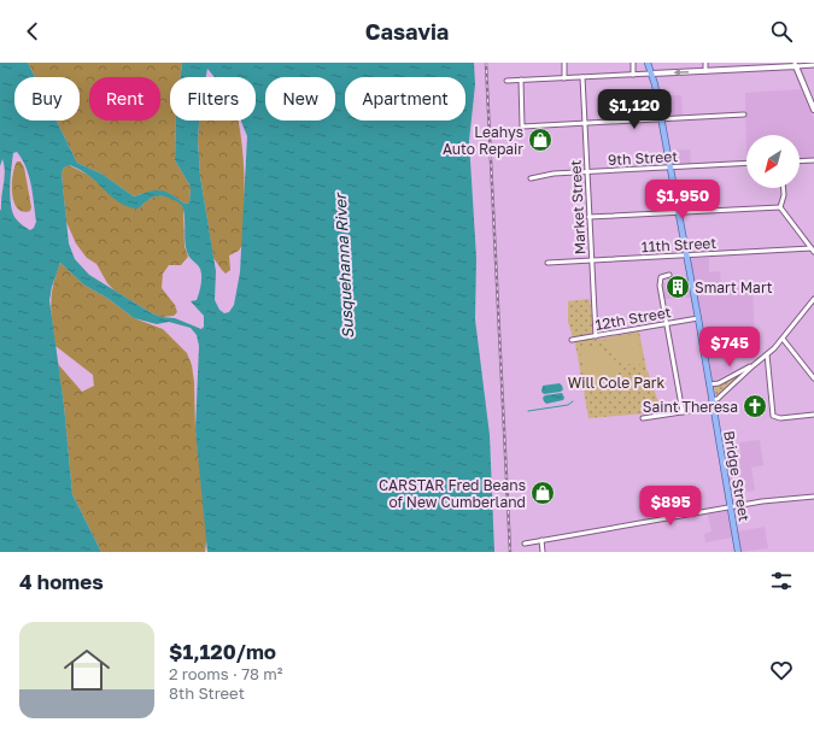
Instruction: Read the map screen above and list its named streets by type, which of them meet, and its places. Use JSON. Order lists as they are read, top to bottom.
{
  "streets": {
    "main road": ["Bridge Street"],
    "street": [
      "9th Street",
      "Market Street",
      "11th Street",
      "12th Street"
    ]
  },
  "crossings": [
    ["9th Street", "Market Street"],
    ["9th Street", "Bridge Street"],
    ["Market Street", "11th Street"],
    ["Market Street", "12th Street"],
    ["11th Street", "Bridge Street"],
    ["12th Street", "Bridge Street"]
  ],
  "water": ["Susquehanna River"],
  "parks": ["Will Cole Park"],
  "places": {
    "shop": ["Leahys Auto Repair", "CARSTAR Fred Beans of New Cumberland"],
    "building": ["Smart Mart"],
    "church": ["Saint Theresa"]
  },
  "north": "bottom left",
  "page": {
    "header": "Casavia",
    "chip": [
      "Buy",
      "Rent",
      "Filters",
      "New",
      "Apartment"
    ],
    "price": [
      "$1,120",
      "$1,950",
      "$745",
      "$895"
    ],
    "heading": "4 homes",
    "list": [
      {
        "name": "$1,120/mo",
        "note": "2 rooms · 78 m² · 8th Street"
      }
    ]
  }
}
